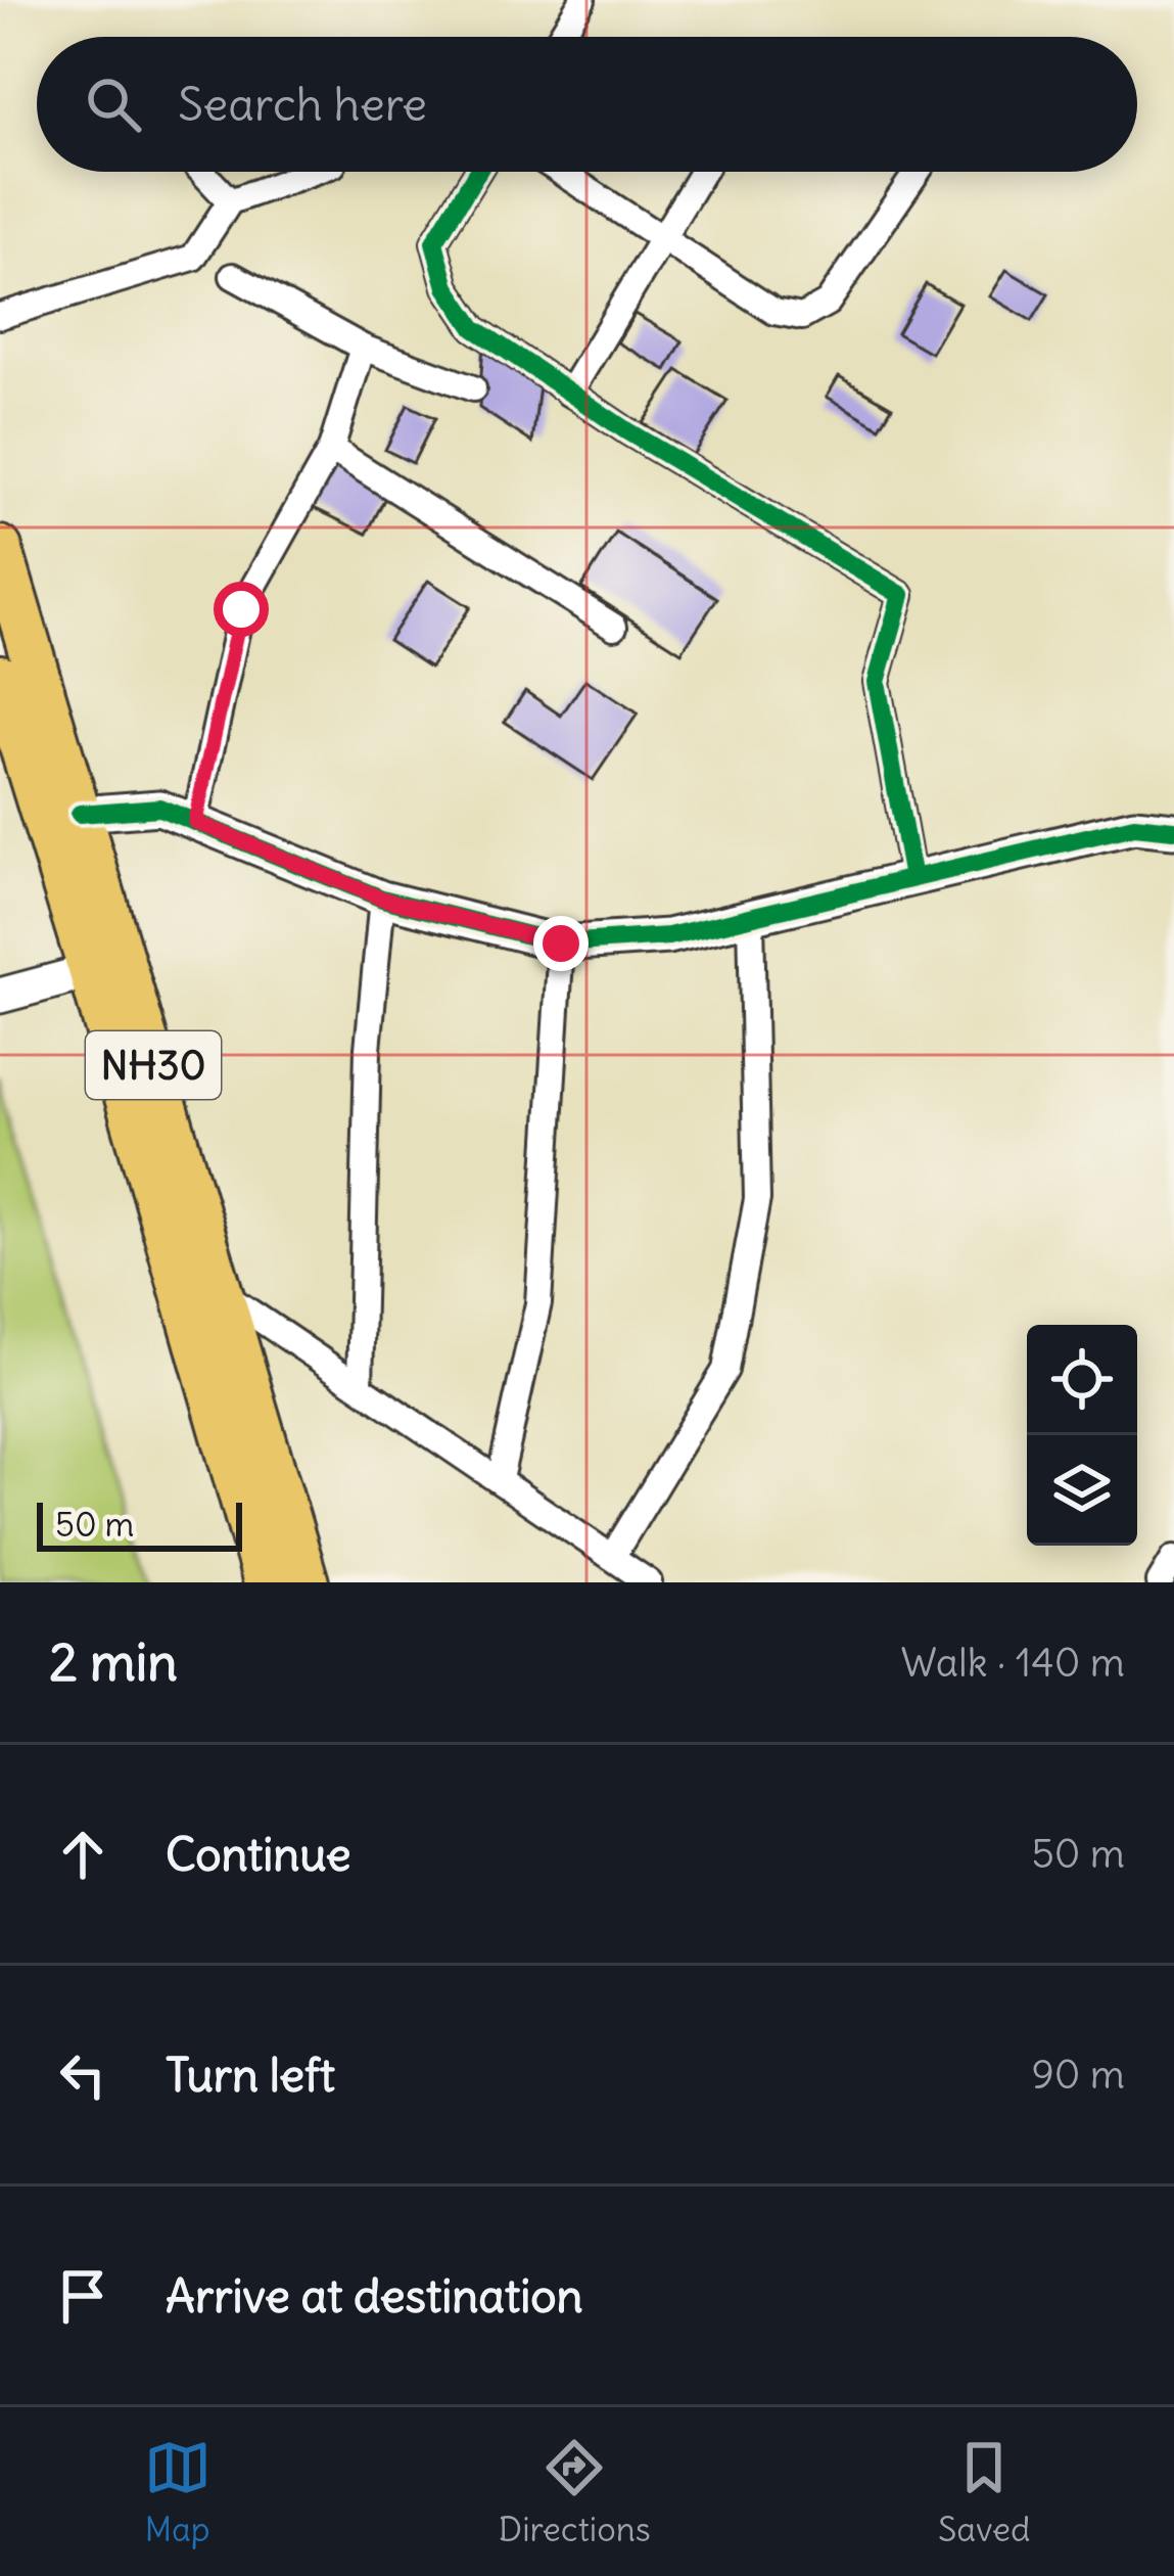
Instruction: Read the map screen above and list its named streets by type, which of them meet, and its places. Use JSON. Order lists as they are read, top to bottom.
{
  "streets": {
    "highway": ["NH30"]
  },
  "scale_bar": "50 m",
  "page": {
    "search": "Search here",
    "scale": "50 m",
    "heading": ["2 min", "Walk · 140 m"],
    "list": [
      ["Continue", "50 m"],
      ["Turn left", "90 m"],
      "Arrive at destination"
    ],
    "nav": ["Map", "Directions", "Saved"]
  }
}
